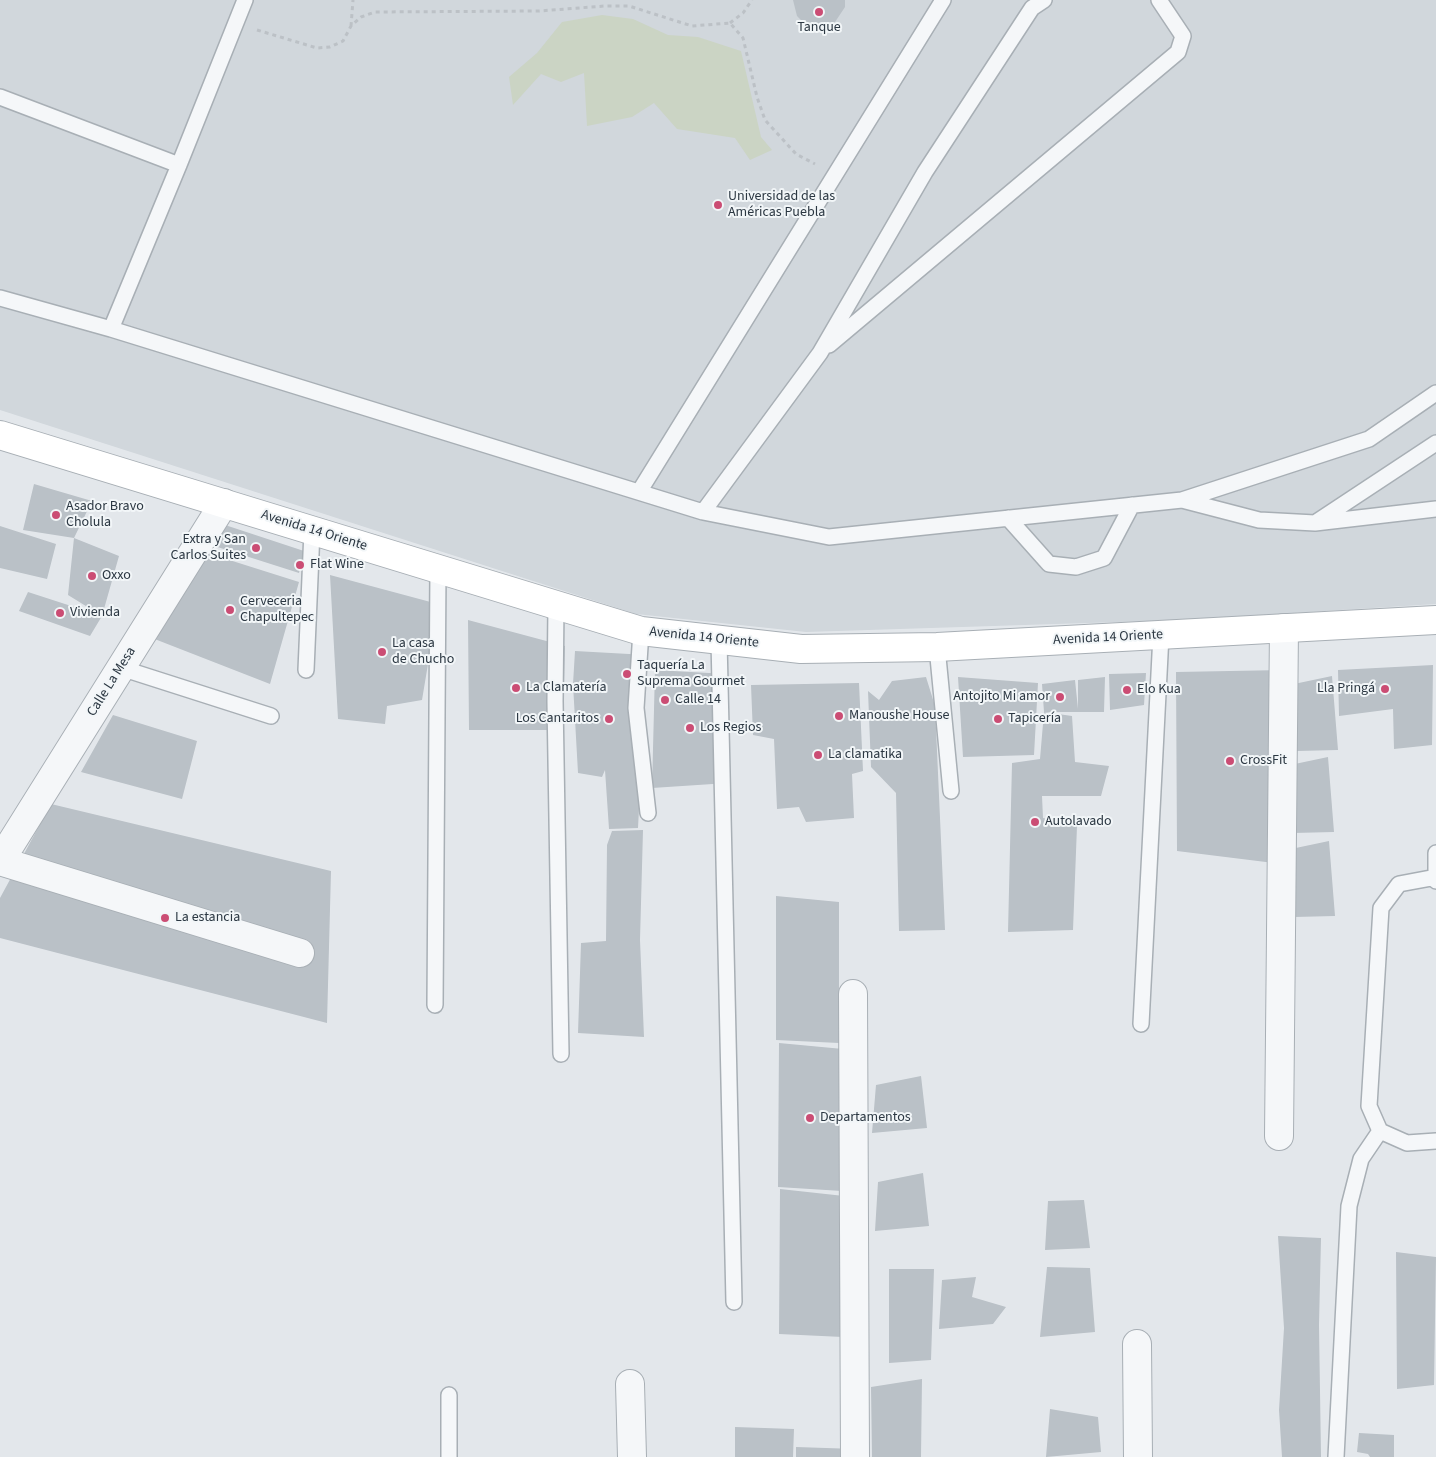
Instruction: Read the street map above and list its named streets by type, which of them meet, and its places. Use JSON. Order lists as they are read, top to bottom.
{
  "streets": {
    "main road": ["Avenida 14 Oriente"],
    "street": ["Calle La Mesa"]
  },
  "crossings": [
    ["Avenida 14 Oriente", "Calle La Mesa"]
  ],
  "places": [
    "Tanque",
    "Universidad de las Américas Puebla",
    "Asador Bravo Cholula",
    "Extra y San Carlos Suites",
    "Flat Wine",
    "Oxxo",
    "Cerveceria Chapultepec",
    "Vivienda",
    "La casa de Chucho",
    "Taquería La Suprema Gourmet",
    "La Clamatería",
    "Lla Pringá",
    "Elo Kua",
    "Antojito Mi amor",
    "Calle 14",
    "Manoushe House",
    "Los Cantaritos",
    "Tapicería",
    "Los Regios",
    "La clamatika",
    "CrossFit",
    "Autolavado",
    "La estancia",
    "Departamentos"
  ]
}
